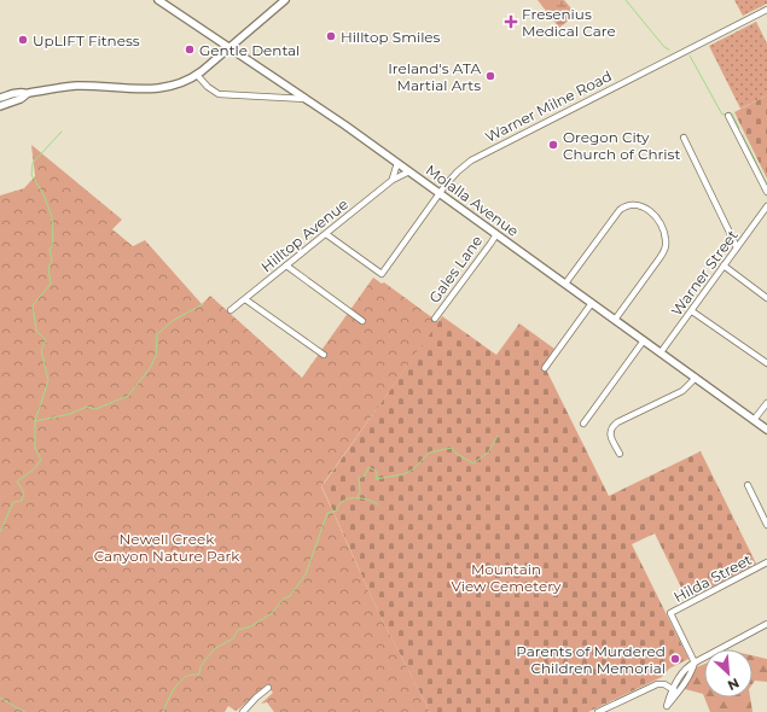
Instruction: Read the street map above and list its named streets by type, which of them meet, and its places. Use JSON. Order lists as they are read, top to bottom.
{
  "streets": {
    "main road": ["Molalla Avenue"],
    "street": [
      "Warner Milne Road",
      "Hilltop Avenue",
      "Gales Lane",
      "Warner Street",
      "Hilda Street"
    ]
  },
  "crossings": [
    ["Warner Milne Road", "Molalla Avenue"],
    ["Warner Milne Road", "Hilltop Avenue"],
    ["Molalla Avenue", "Hilltop Avenue"],
    ["Molalla Avenue", "Gales Lane"],
    ["Molalla Avenue", "Warner Street"]
  ],
  "parks": ["Newell Creek Canyon Nature Park", "Mountain View Cemetery"],
  "places": {
    "health": ["Fresenius Medical Care"],
    "other": [
      "Hilltop Smiles",
      "UpLIFT Fitness",
      "Gentle Dental",
      "Ireland's ATA Martial Arts",
      "Oregon City Church of Christ",
      "Parents of Murdered Children Memorial"
    ]
  },
  "north": "bottom right"
}
